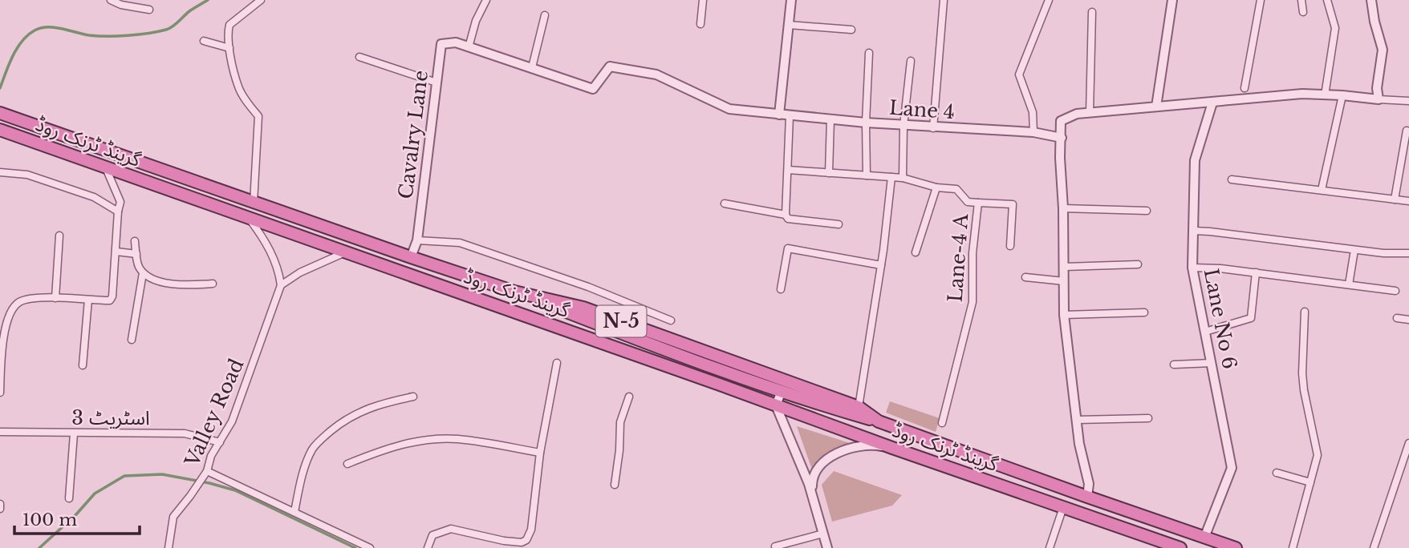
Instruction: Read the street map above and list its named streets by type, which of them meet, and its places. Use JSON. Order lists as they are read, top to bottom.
{
  "streets": {
    "highway": ["گرینڈ ٹرنک روڈ", "N-5"],
    "street": [
      "Lane 4",
      "Cavalry Lane",
      "Lane-4 A",
      "Lane No 6",
      "Valley Road",
      "اسٹریٹ 3"
    ]
  },
  "crossings": [
    ["Cavalry Lane", "گرینڈ ٹرنک روڈ"],
    ["گرینڈ ٹرنک روڈ", "Lane No 6"],
    ["Valley Road", "اسٹریٹ 3"]
  ],
  "scale_bar": "100 m"
}
